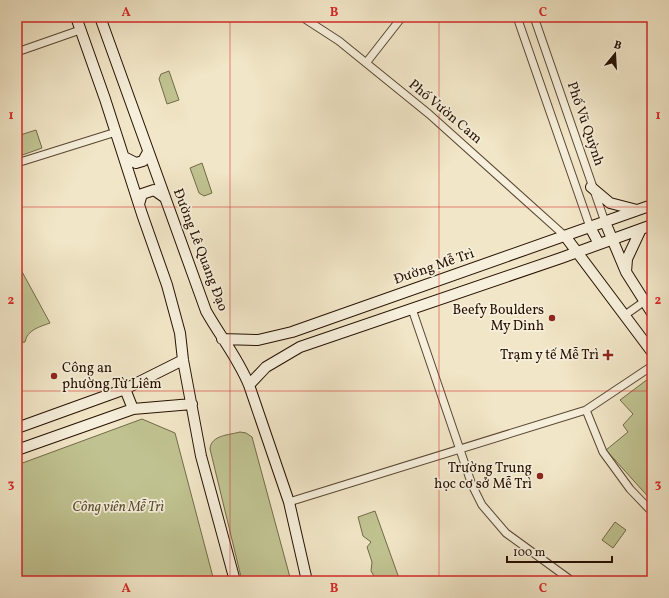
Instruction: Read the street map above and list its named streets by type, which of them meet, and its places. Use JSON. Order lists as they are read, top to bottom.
{
  "streets": {
    "main road": ["Phố Vũ Quỳnh", "Đường Lê Quang Đạo", "Đường Mễ Trì"],
    "street": ["Phố Vườn Cam"]
  },
  "crossings": [
    ["Phố Vườn Cam", "Đường Mễ Trì"],
    ["Phố Vũ Quỳnh", "Đường Mễ Trì"],
    ["Đường Lê Quang Đạo", "Đường Mễ Trì"]
  ],
  "parks": ["Công viên Mễ Trì"],
  "places": {
    "other": ["Beefy Boulders My Dinh", "Công an phường Từ Liêm", "Trường Trung học cơ sở Mễ Trì"],
    "health": ["Trạm y tế Mễ Trì"]
  },
  "scale_bar": "100 m",
  "north": "top",
  "grid": {
    "columns": ["A", "B", "C"],
    "rows": ["1", "2", "3"]
  }
}
